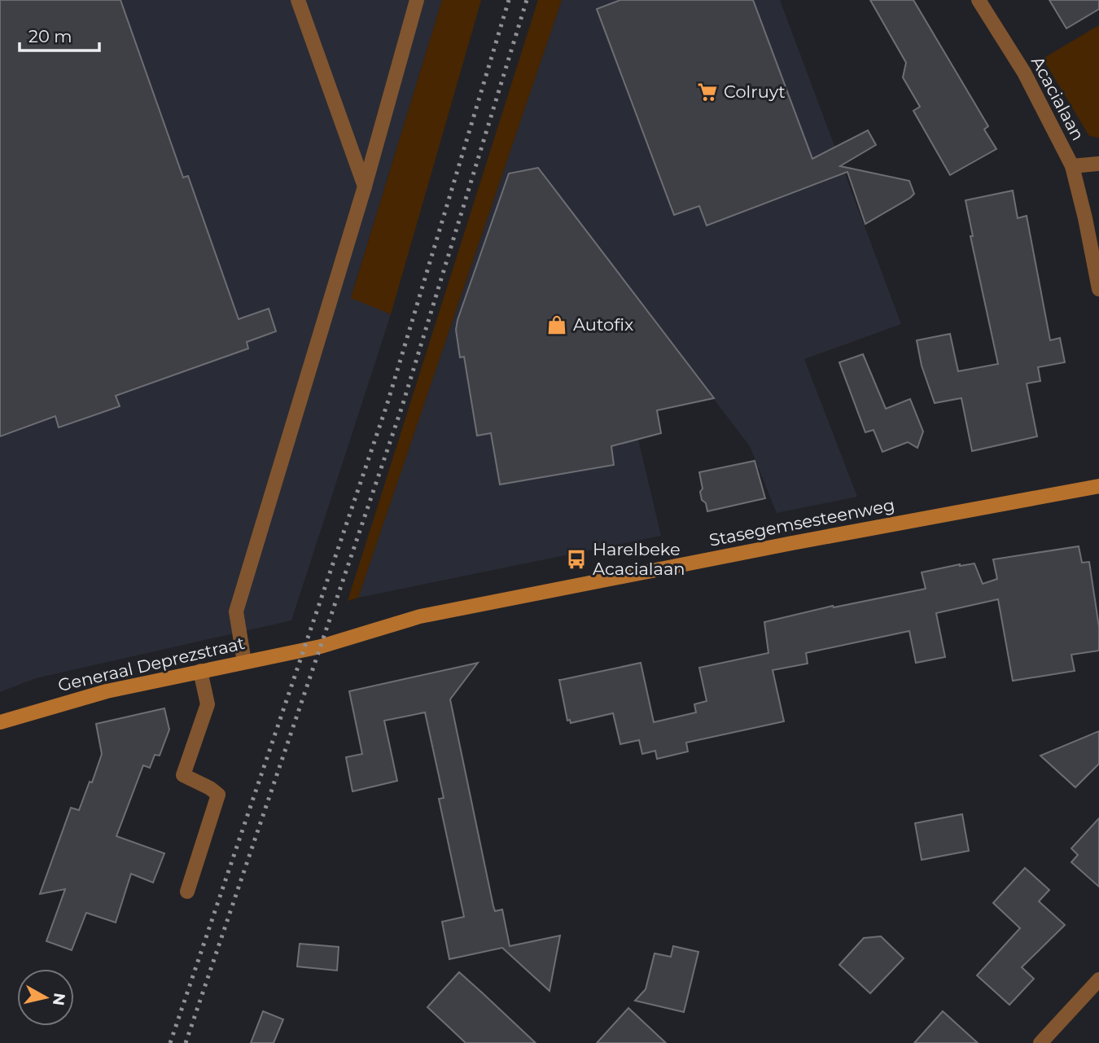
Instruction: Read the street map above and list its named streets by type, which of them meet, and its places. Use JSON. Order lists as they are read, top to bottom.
{
  "streets": {
    "street": ["Acacialaan", "Stasegemsesteenweg", "Generaal Deprezstraat"]
  },
  "crossings": [
    ["Stasegemsesteenweg", "Generaal Deprezstraat"]
  ],
  "places": {
    "supermarket": ["Colruyt"],
    "shop": ["Autofix"],
    "bus stop": ["Harelbeke Acacialaan"]
  },
  "scale_bar": "20 m",
  "north": "right"
}
